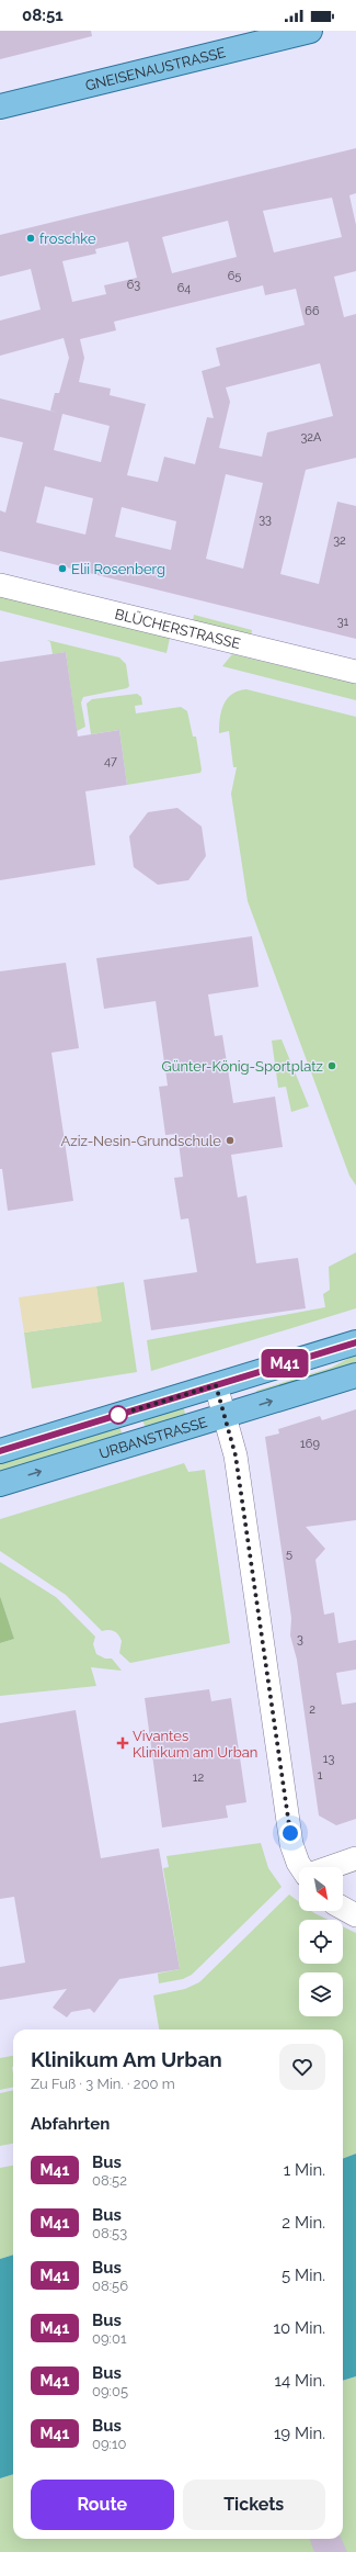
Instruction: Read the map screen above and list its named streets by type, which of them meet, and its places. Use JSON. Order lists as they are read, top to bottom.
{
  "streets": {
    "main road": ["GNEISENAUSTRASSE", "URBANSTRASSE"],
    "street": ["BLÜCHERSTRASSE"]
  },
  "places": {
    "other": [
      "froschke",
      "Elii Rosenberg",
      "Günter-König-Sportplatz",
      "Aziz-Nesin-Grundschule"
    ],
    "health": ["Vivantes Klinikum am Urban"]
  },
  "lines": ["bus line M41"],
  "house_numbers": [
    "65",
    "63",
    "64",
    "66",
    "32A",
    "33",
    "32",
    "31",
    "47",
    "169",
    "5",
    "3",
    "2",
    "13",
    "1",
    "12"
  ],
  "north": "bottom right",
  "page": {
    "status": "08:51",
    "on_map": "M41",
    "heading": [
      ["Klinikum Am Urban", "Zu Fuß · 3 Min. · 200 m"],
      "Abfahrten"
    ],
    "list": [
      {
        "mark": "M41",
        "name": "Bus",
        "note": "08:52",
        "value": "1 Min."
      },
      {
        "mark": "M41",
        "name": "Bus",
        "note": "08:53",
        "value": "2 Min."
      },
      {
        "mark": "M41",
        "name": "Bus",
        "note": "08:56",
        "value": "5 Min."
      },
      {
        "mark": "M41",
        "name": "Bus",
        "note": "09:01",
        "value": "10 Min."
      },
      {
        "mark": "M41",
        "name": "Bus",
        "note": "09:05",
        "value": "14 Min."
      },
      {
        "mark": "M41",
        "name": "Bus",
        "note": "09:10",
        "value": "19 Min."
      }
    ],
    "buttons": ["Route", "Tickets"]
  }
}
